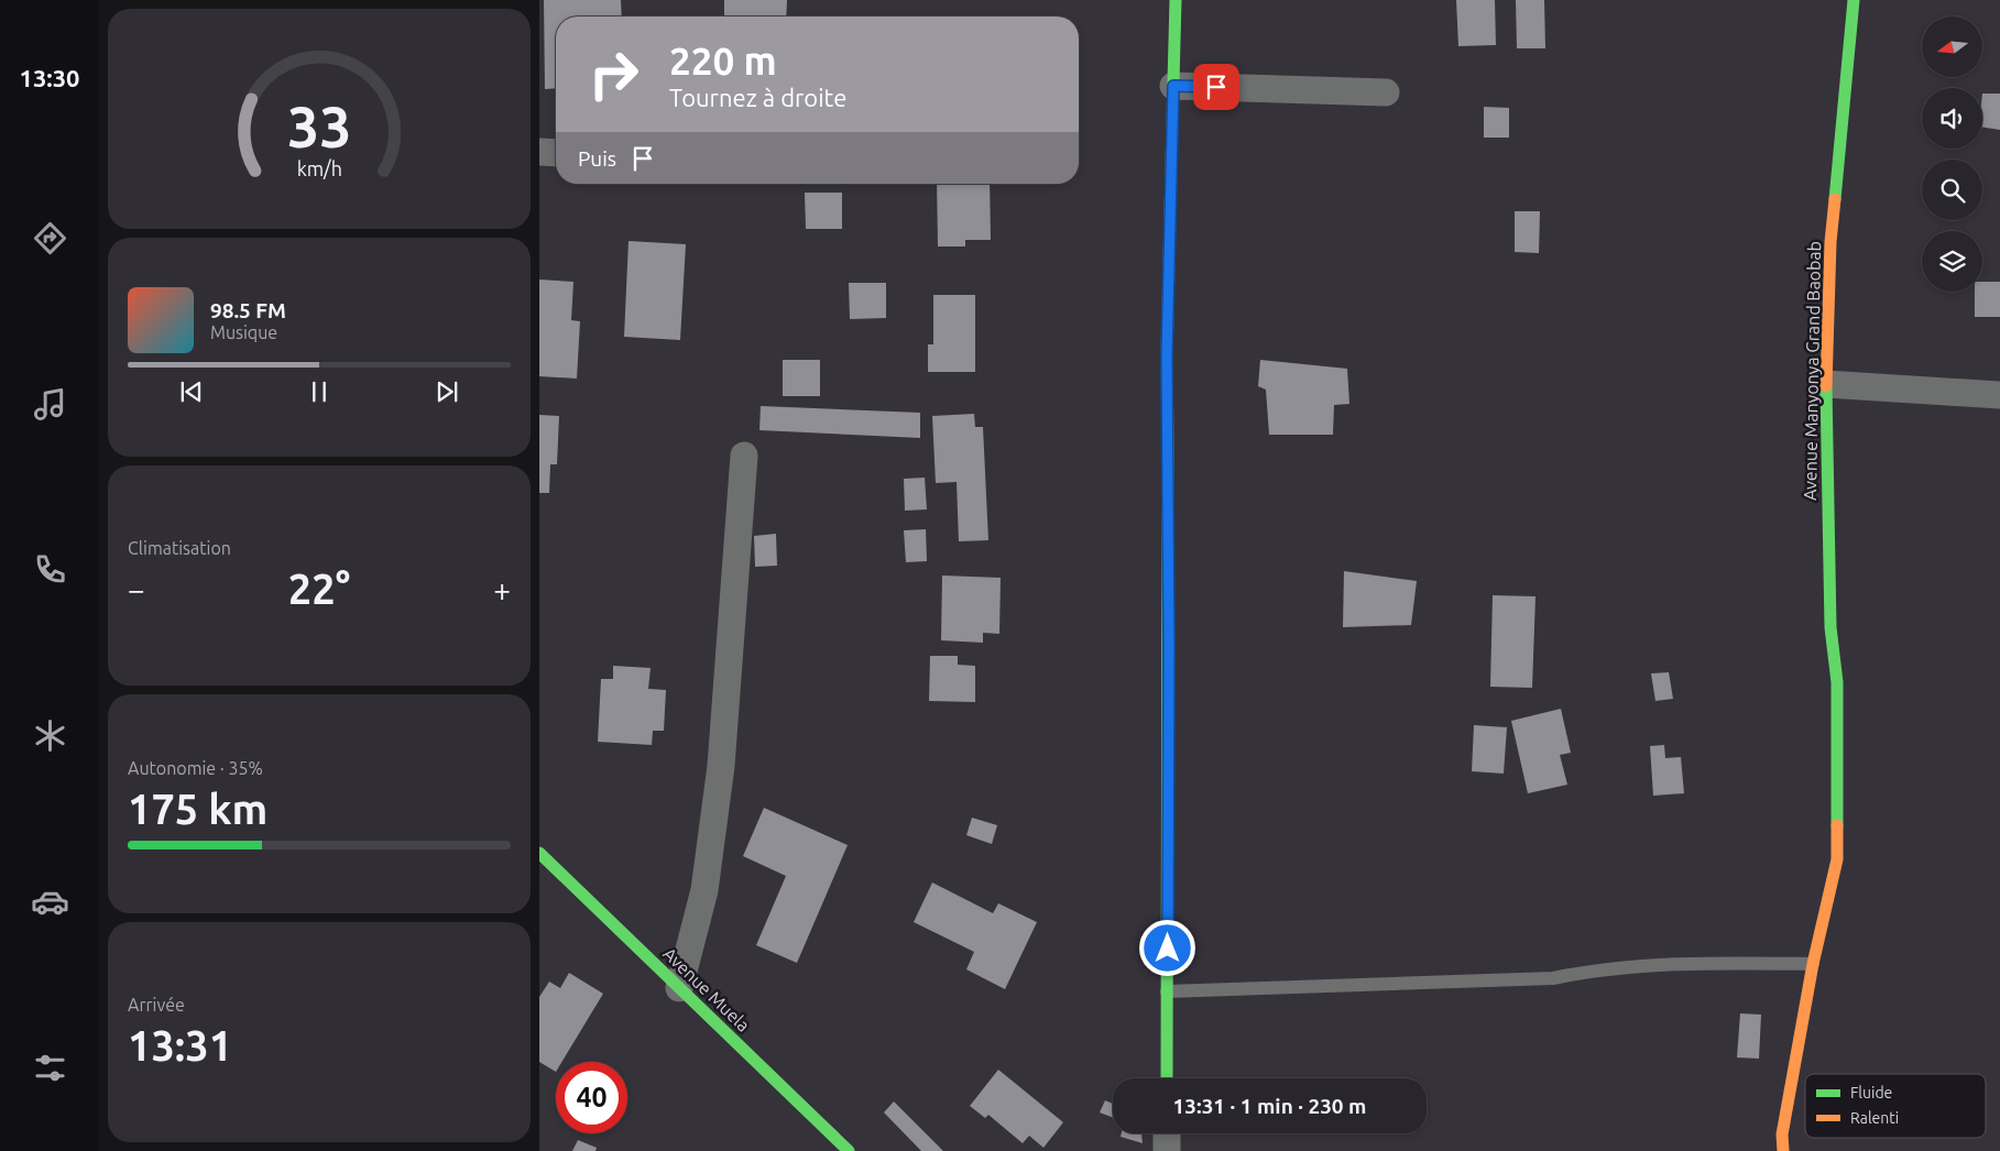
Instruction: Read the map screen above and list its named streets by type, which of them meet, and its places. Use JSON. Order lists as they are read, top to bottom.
{
  "streets": {
    "street": ["Avenue Manyonya Grand Baobab", "Avenue Muela"]
  },
  "legend": ["Fluide", "Ralenti"],
  "north": "left",
  "page": {
    "tabs": "13:30",
    "turn": ["220 m", "Tournez à droite"],
    "then": "Puis",
    "song": ["98.5 FM", "Musique"],
    "tile": [
      "Climatisation",
      ["Autonomie · 35%", "175 km"],
      ["Arrivée", "13:31"]
    ],
    "heat": ["−", "22°", "+"],
    "limit": "40",
    "trip": "13:31 · 1 min · 230 m",
    "gauge": ["33", "km/h"]
  }
}
